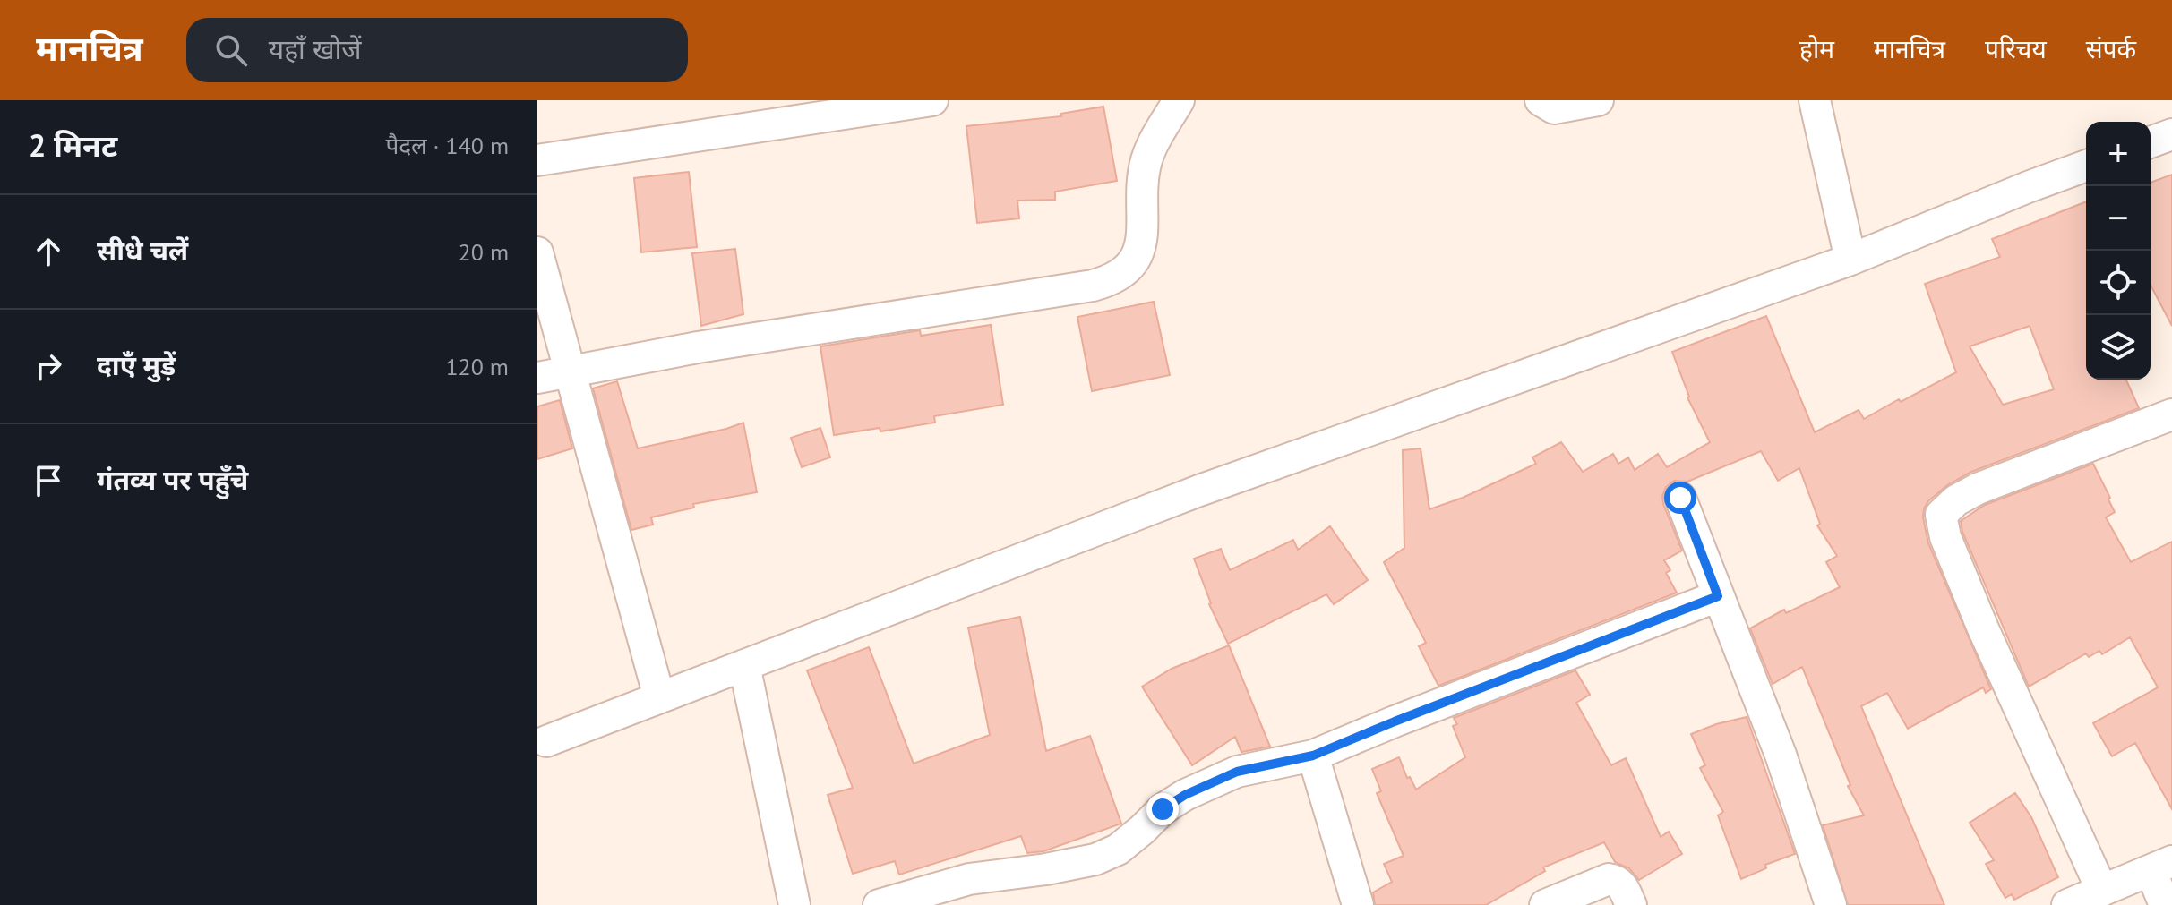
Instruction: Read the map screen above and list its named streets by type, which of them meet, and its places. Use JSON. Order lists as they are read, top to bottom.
{
  "page": {
    "header": "मानचित्र",
    "search": "यहाँ खोजें",
    "nav": [
      "होम",
      "मानचित्र",
      "परिचय",
      "संपर्क"
    ],
    "heading": ["2 मिनट", "पैदल · 140 m"],
    "map_buttons": ["+", "−"],
    "list": [
      ["सीधे चलें", "20 m"],
      ["दाएँ मुड़ें", "120 m"],
      "गंतव्य पर पहुँचे"
    ]
  }
}
